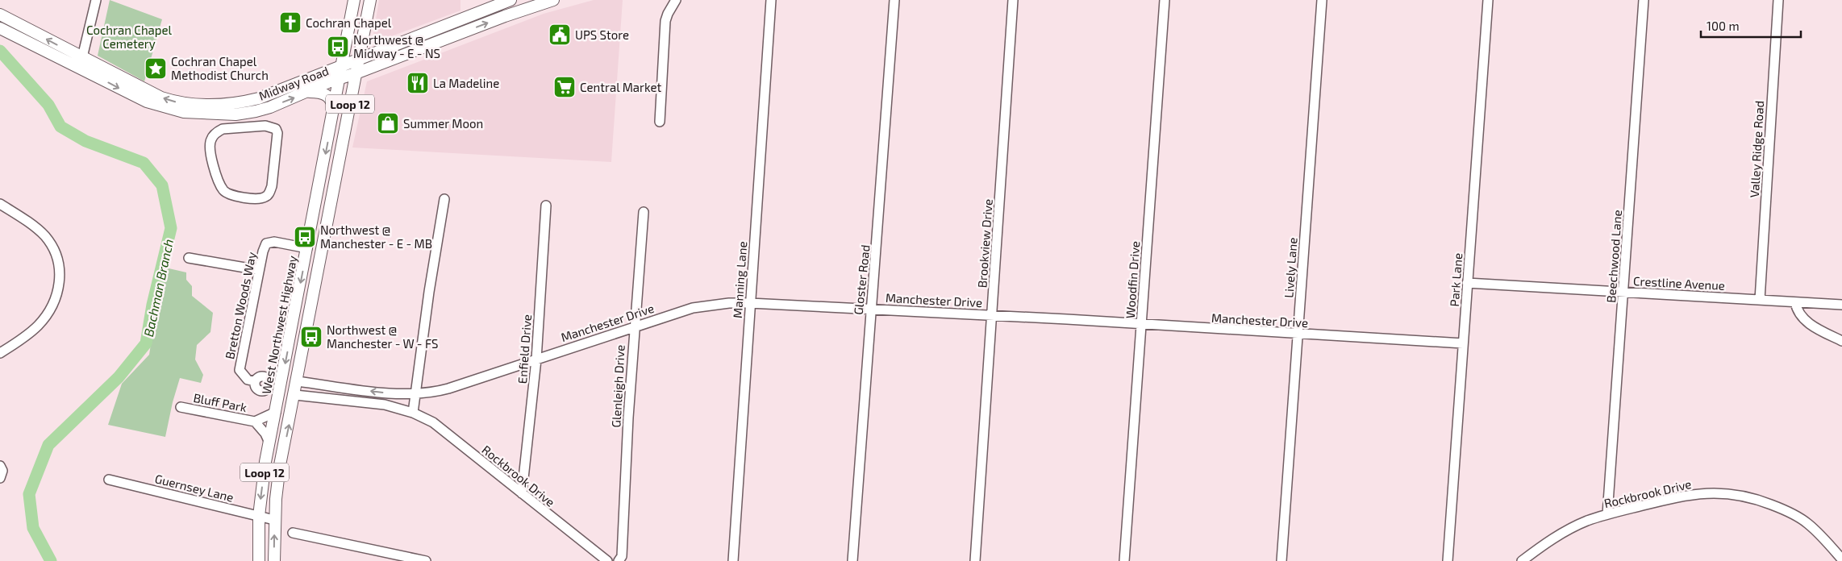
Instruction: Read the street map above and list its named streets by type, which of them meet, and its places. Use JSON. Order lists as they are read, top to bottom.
{
  "streets": {
    "main road": ["Midway Road", "Loop 12", "West Northwest Highway"],
    "street": [
      "Valley Ridge Road",
      "Brookview Drive",
      "Beechwood Lane",
      "Lively Lane",
      "Manning Lane",
      "Gloster Road",
      "Woodfin Drive",
      "Park Lane",
      "Crestline Avenue",
      "Manchester Drive",
      "Bretton Woods Way",
      "Enfield Drive",
      "Glenleigh Drive",
      "Bluff Park",
      "Rockbrook Drive",
      "Guernsey Lane"
    ]
  },
  "crossings": [
    ["Midway Road", "Loop 12"],
    ["Midway Road", "West Northwest Highway"],
    ["Loop 12", "Rockbrook Drive"],
    ["Loop 12", "Guernsey Lane"],
    ["Valley Ridge Road", "Crestline Avenue"],
    ["Brookview Drive", "Manchester Drive"],
    ["Beechwood Lane", "Crestline Avenue"],
    ["Beechwood Lane", "Rockbrook Drive"],
    ["Lively Lane", "Manchester Drive"],
    ["Manning Lane", "Manchester Drive"],
    ["Gloster Road", "Manchester Drive"],
    ["Woodfin Drive", "Manchester Drive"],
    ["Park Lane", "Crestline Avenue"],
    ["Park Lane", "Manchester Drive"],
    ["Manchester Drive", "Enfield Drive"],
    ["Manchester Drive", "Glenleigh Drive"],
    ["Bretton Woods Way", "West Northwest Highway"],
    ["West Northwest Highway", "Bluff Park"],
    ["West Northwest Highway", "Guernsey Lane"],
    ["Enfield Drive", "Rockbrook Drive"]
  ],
  "water": ["Bachman Branch"],
  "parks": ["Cochran Chapel Cemetery"],
  "places": {
    "church": ["Cochran Chapel"],
    "public building": ["UPS Store"],
    "bus stop": ["Northwest @ Midway - E - NS", "Northwest @ Manchester - E - MB", "Northwest @ Manchester - W - FS"],
    "place": ["Cochran Chapel Methodist Church"],
    "restaurant": ["La Madeline"],
    "supermarket": ["Central Market"],
    "shop": ["Summer Moon"]
  },
  "scale_bar": "100 m"
}
